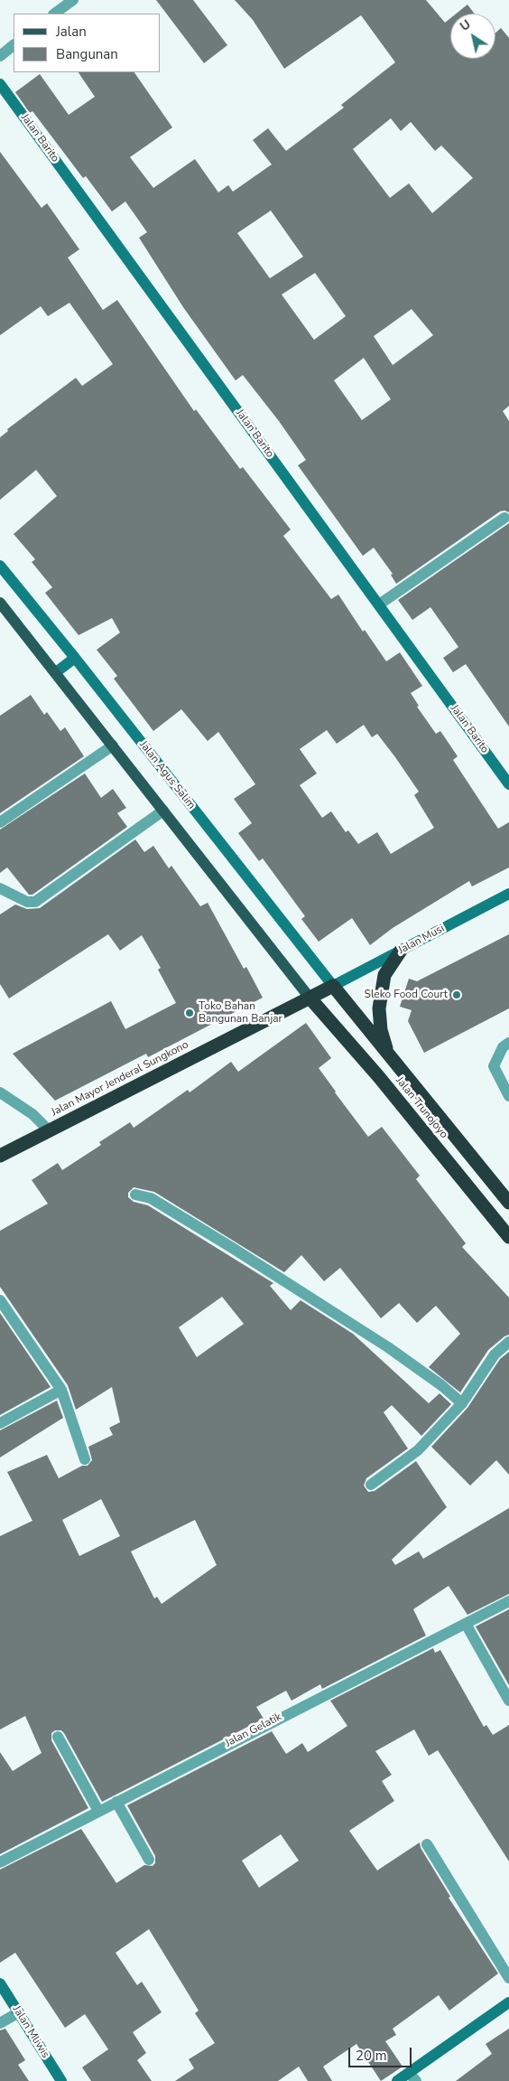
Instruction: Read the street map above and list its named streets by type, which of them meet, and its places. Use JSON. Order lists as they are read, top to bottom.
{
  "streets": {
    "highway": ["Jalan Mayor Jenderal Sungkono", "Jalan Trunojoyo"],
    "street": [
      "Jalan Barito",
      "Jalan Agus Salim",
      "Jalan Musi",
      "Jalan Gelatik",
      "Jalan Mliwis"
    ]
  },
  "crossings": [
    ["Jalan Agus Salim", "Jalan Musi"],
    ["Jalan Agus Salim", "Jalan Mayor Jenderal Sungkono"],
    ["Jalan Agus Salim", "Jalan Trunojoyo"],
    ["Jalan Musi", "Jalan Mayor Jenderal Sungkono"],
    ["Jalan Musi", "Jalan Trunojoyo"],
    ["Jalan Mayor Jenderal Sungkono", "Jalan Trunojoyo"]
  ],
  "places": ["Sleko Food Court", "Toko Bahan Bangunan Banjar"],
  "legend": ["Jalan", "Bangunan"],
  "scale_bar": "20 m",
  "north": "top left"
}
